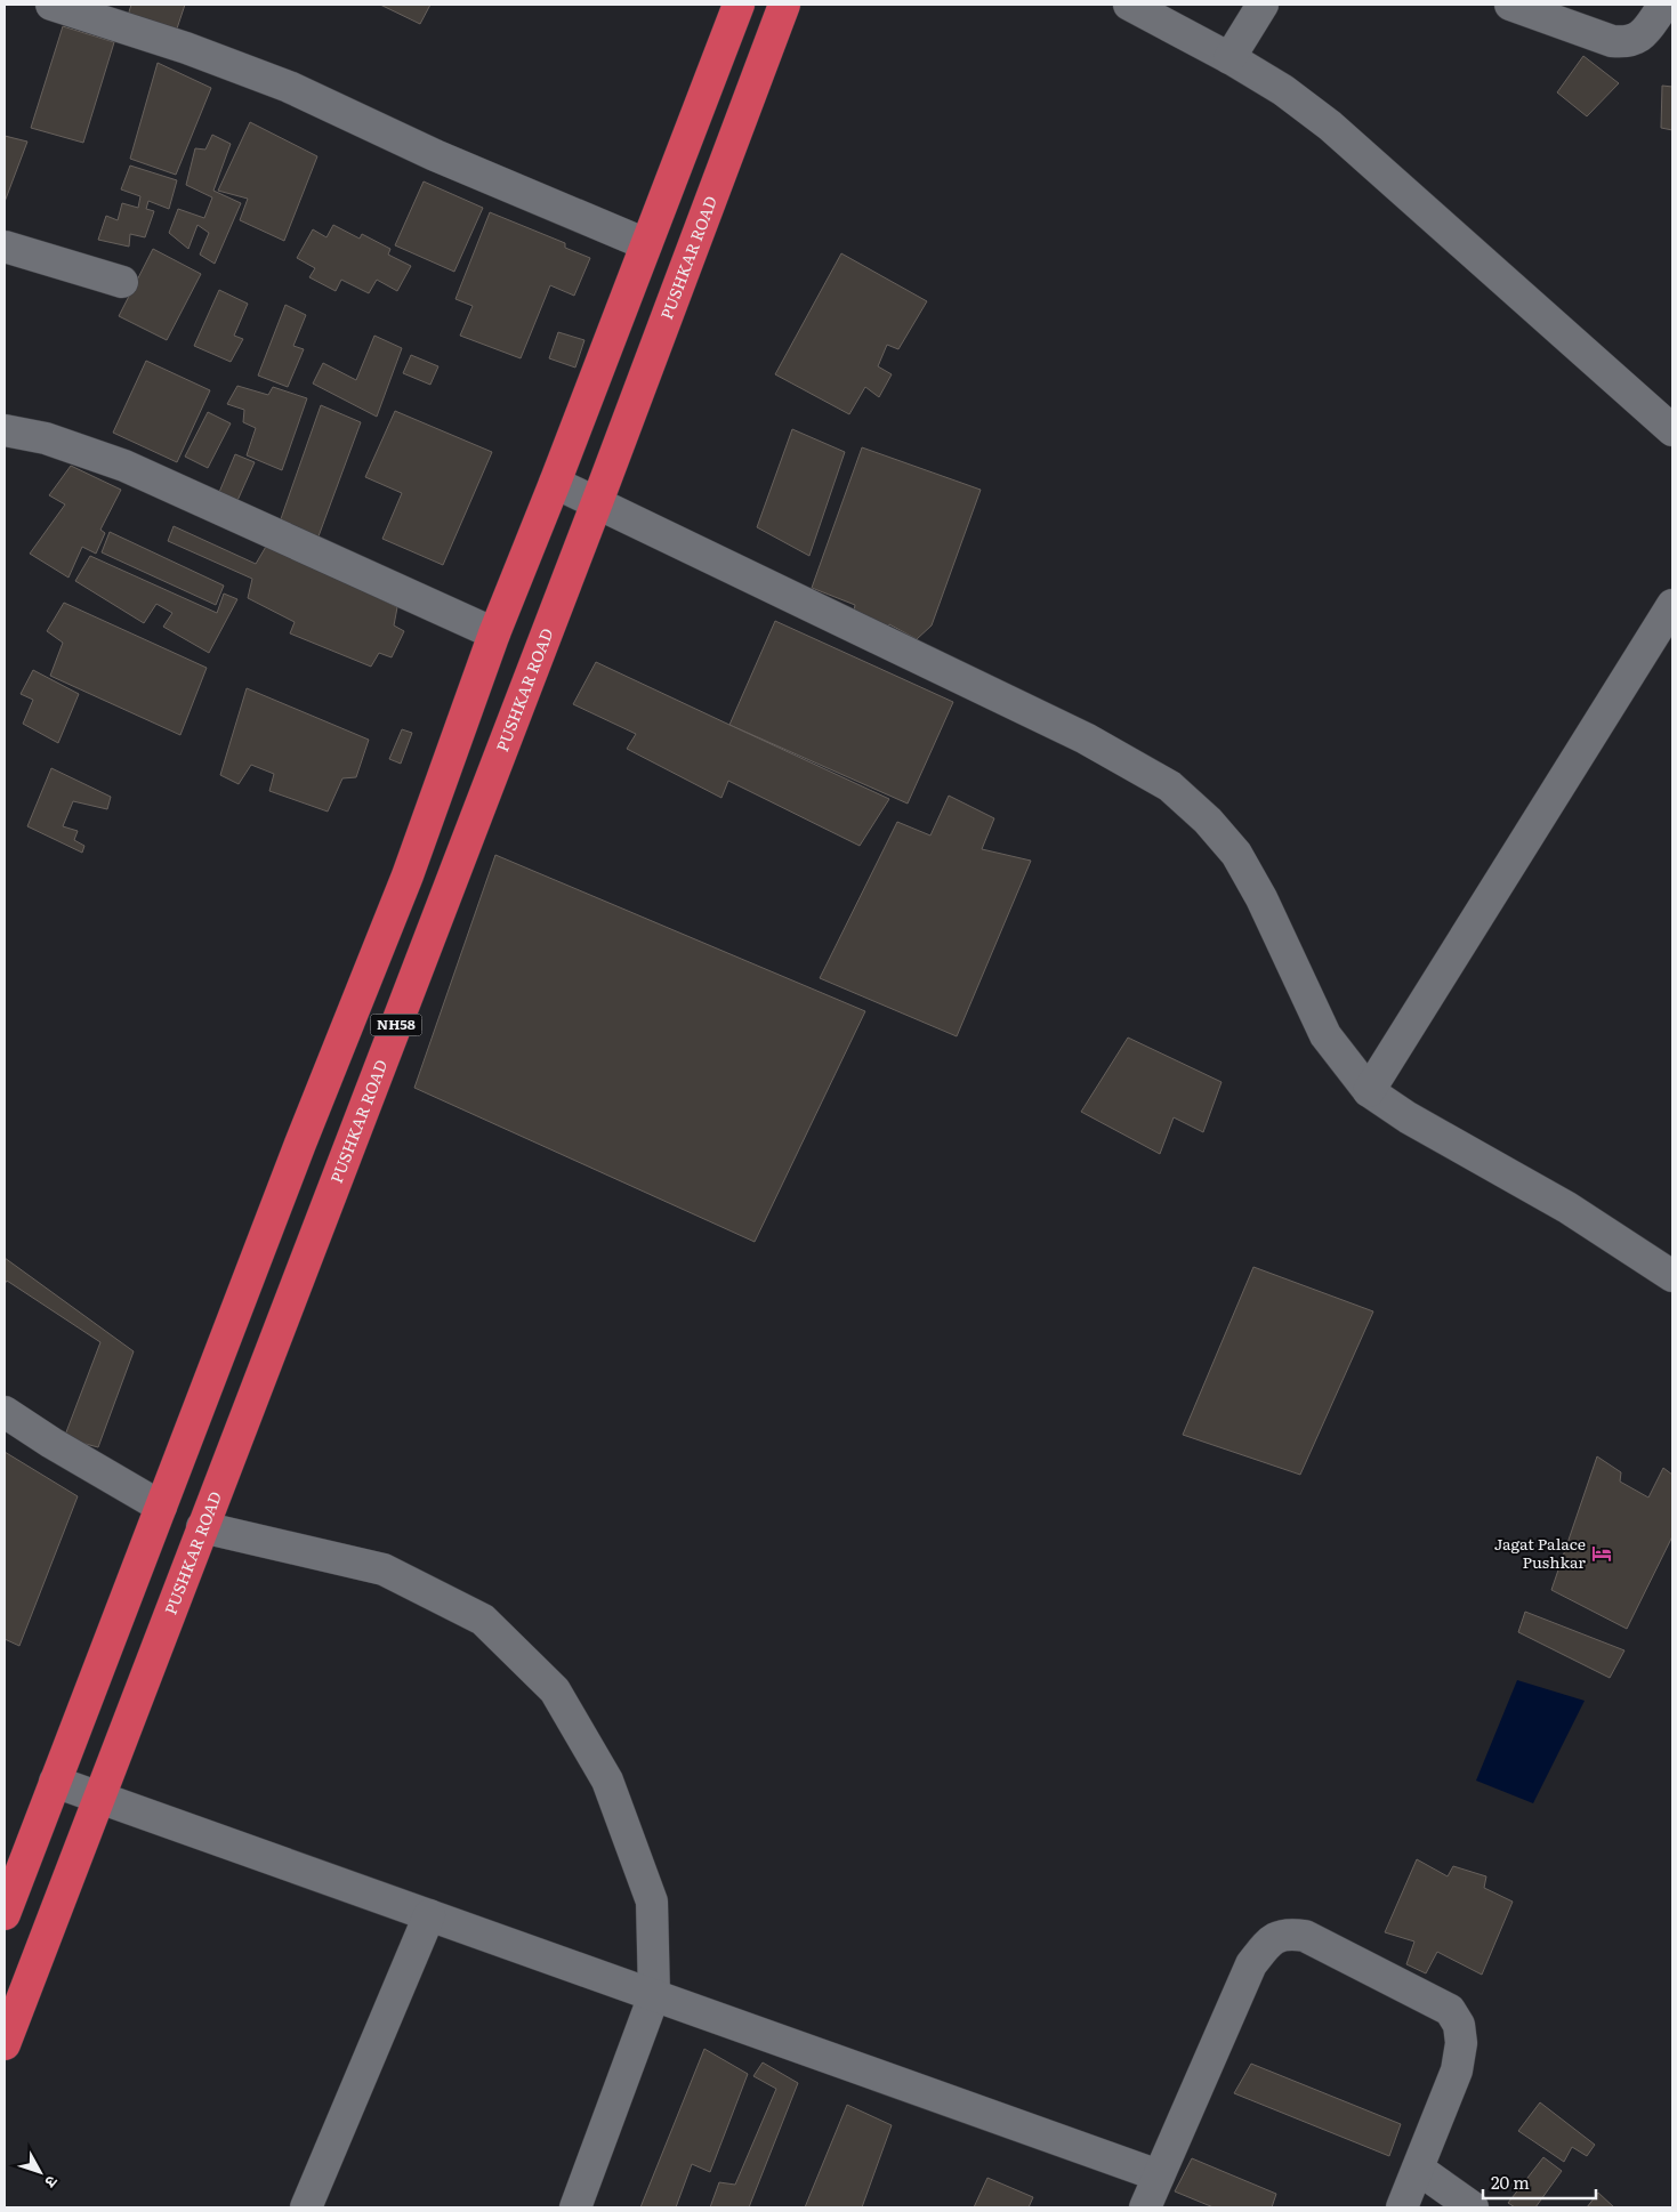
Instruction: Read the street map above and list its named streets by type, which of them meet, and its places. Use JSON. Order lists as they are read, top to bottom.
{
  "streets": {
    "highway": ["PUSHKAR ROAD", "NH58"]
  },
  "places": {
    "hotel": ["Jagat Palace Pushkar"]
  },
  "scale_bar": "20 m",
  "north": "bottom right"
}
